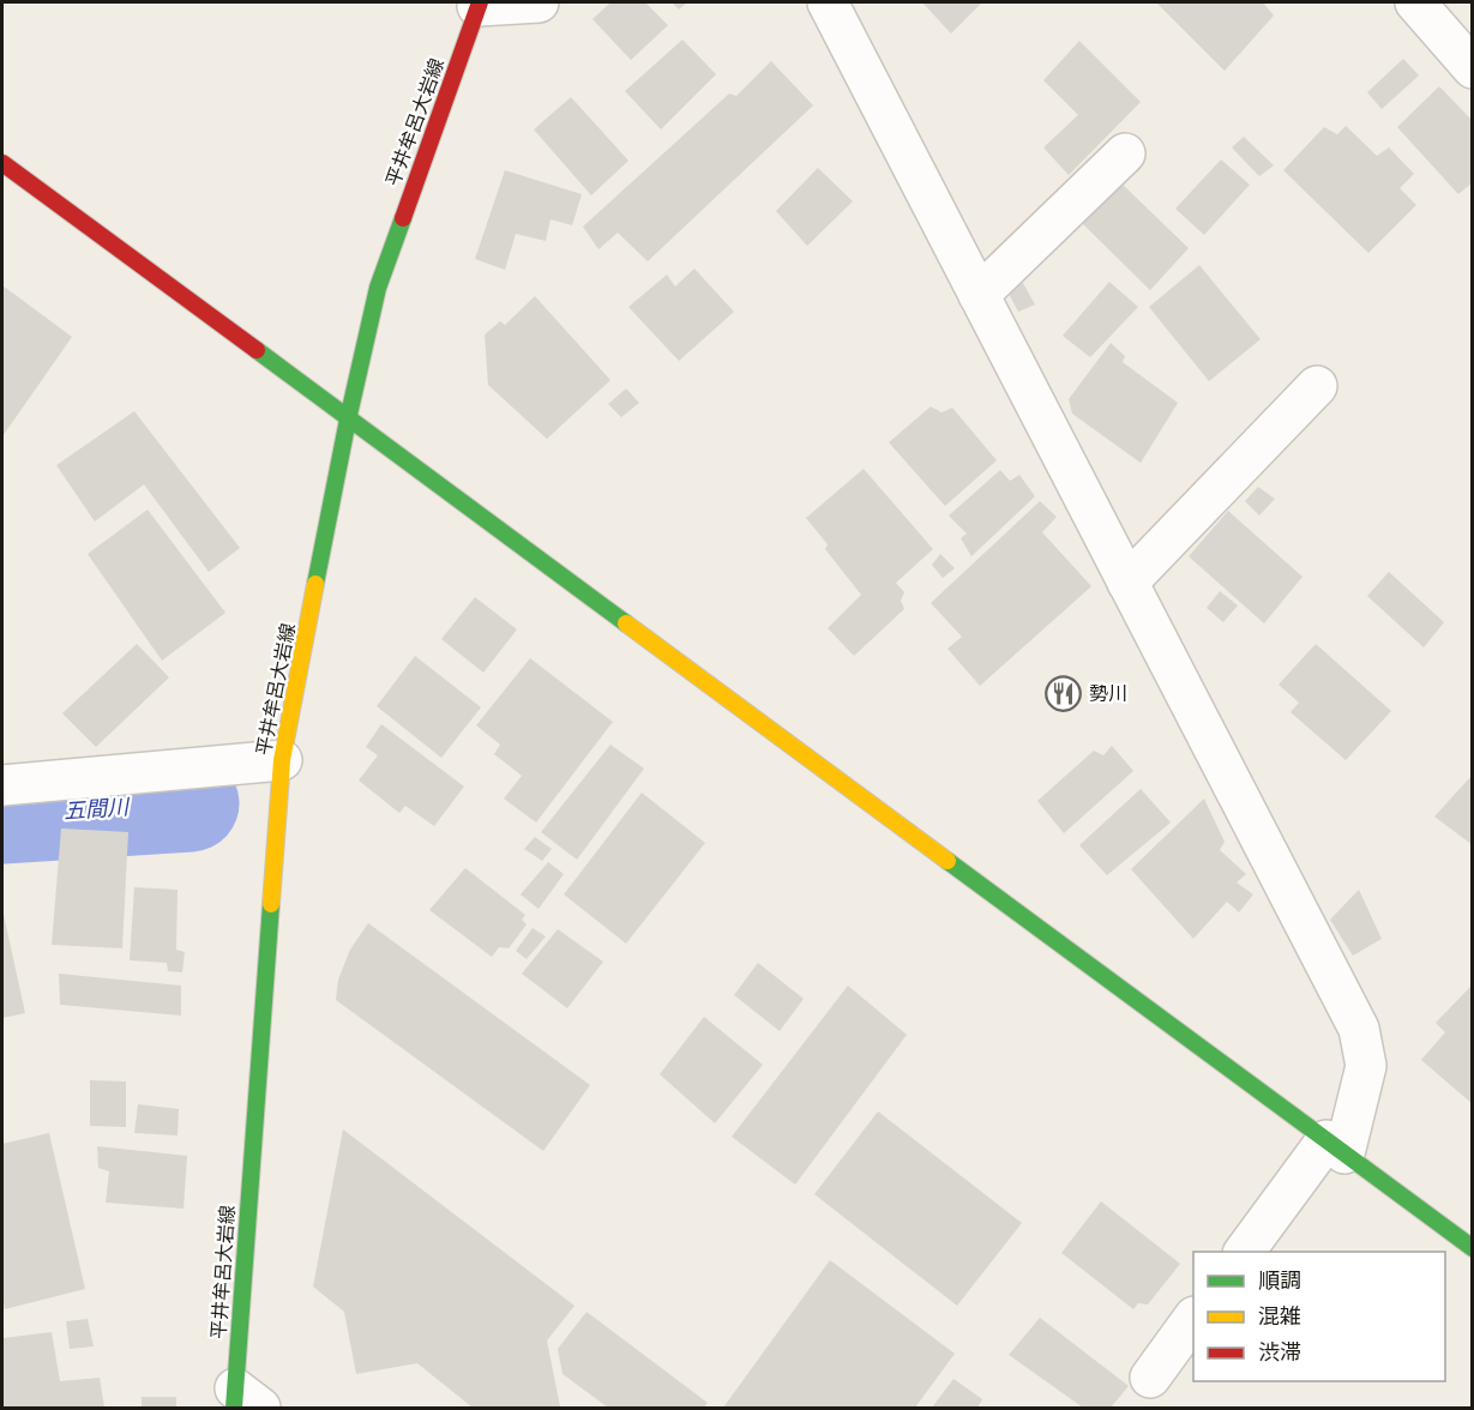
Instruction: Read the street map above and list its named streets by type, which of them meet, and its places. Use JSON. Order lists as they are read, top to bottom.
{
  "streets": {
    "street": ["平井牟呂大岩線"]
  },
  "water": ["五間川"],
  "places": {
    "restaurant": ["勢川"]
  },
  "legend": ["順調", "混雑", "渋滞"]
}
